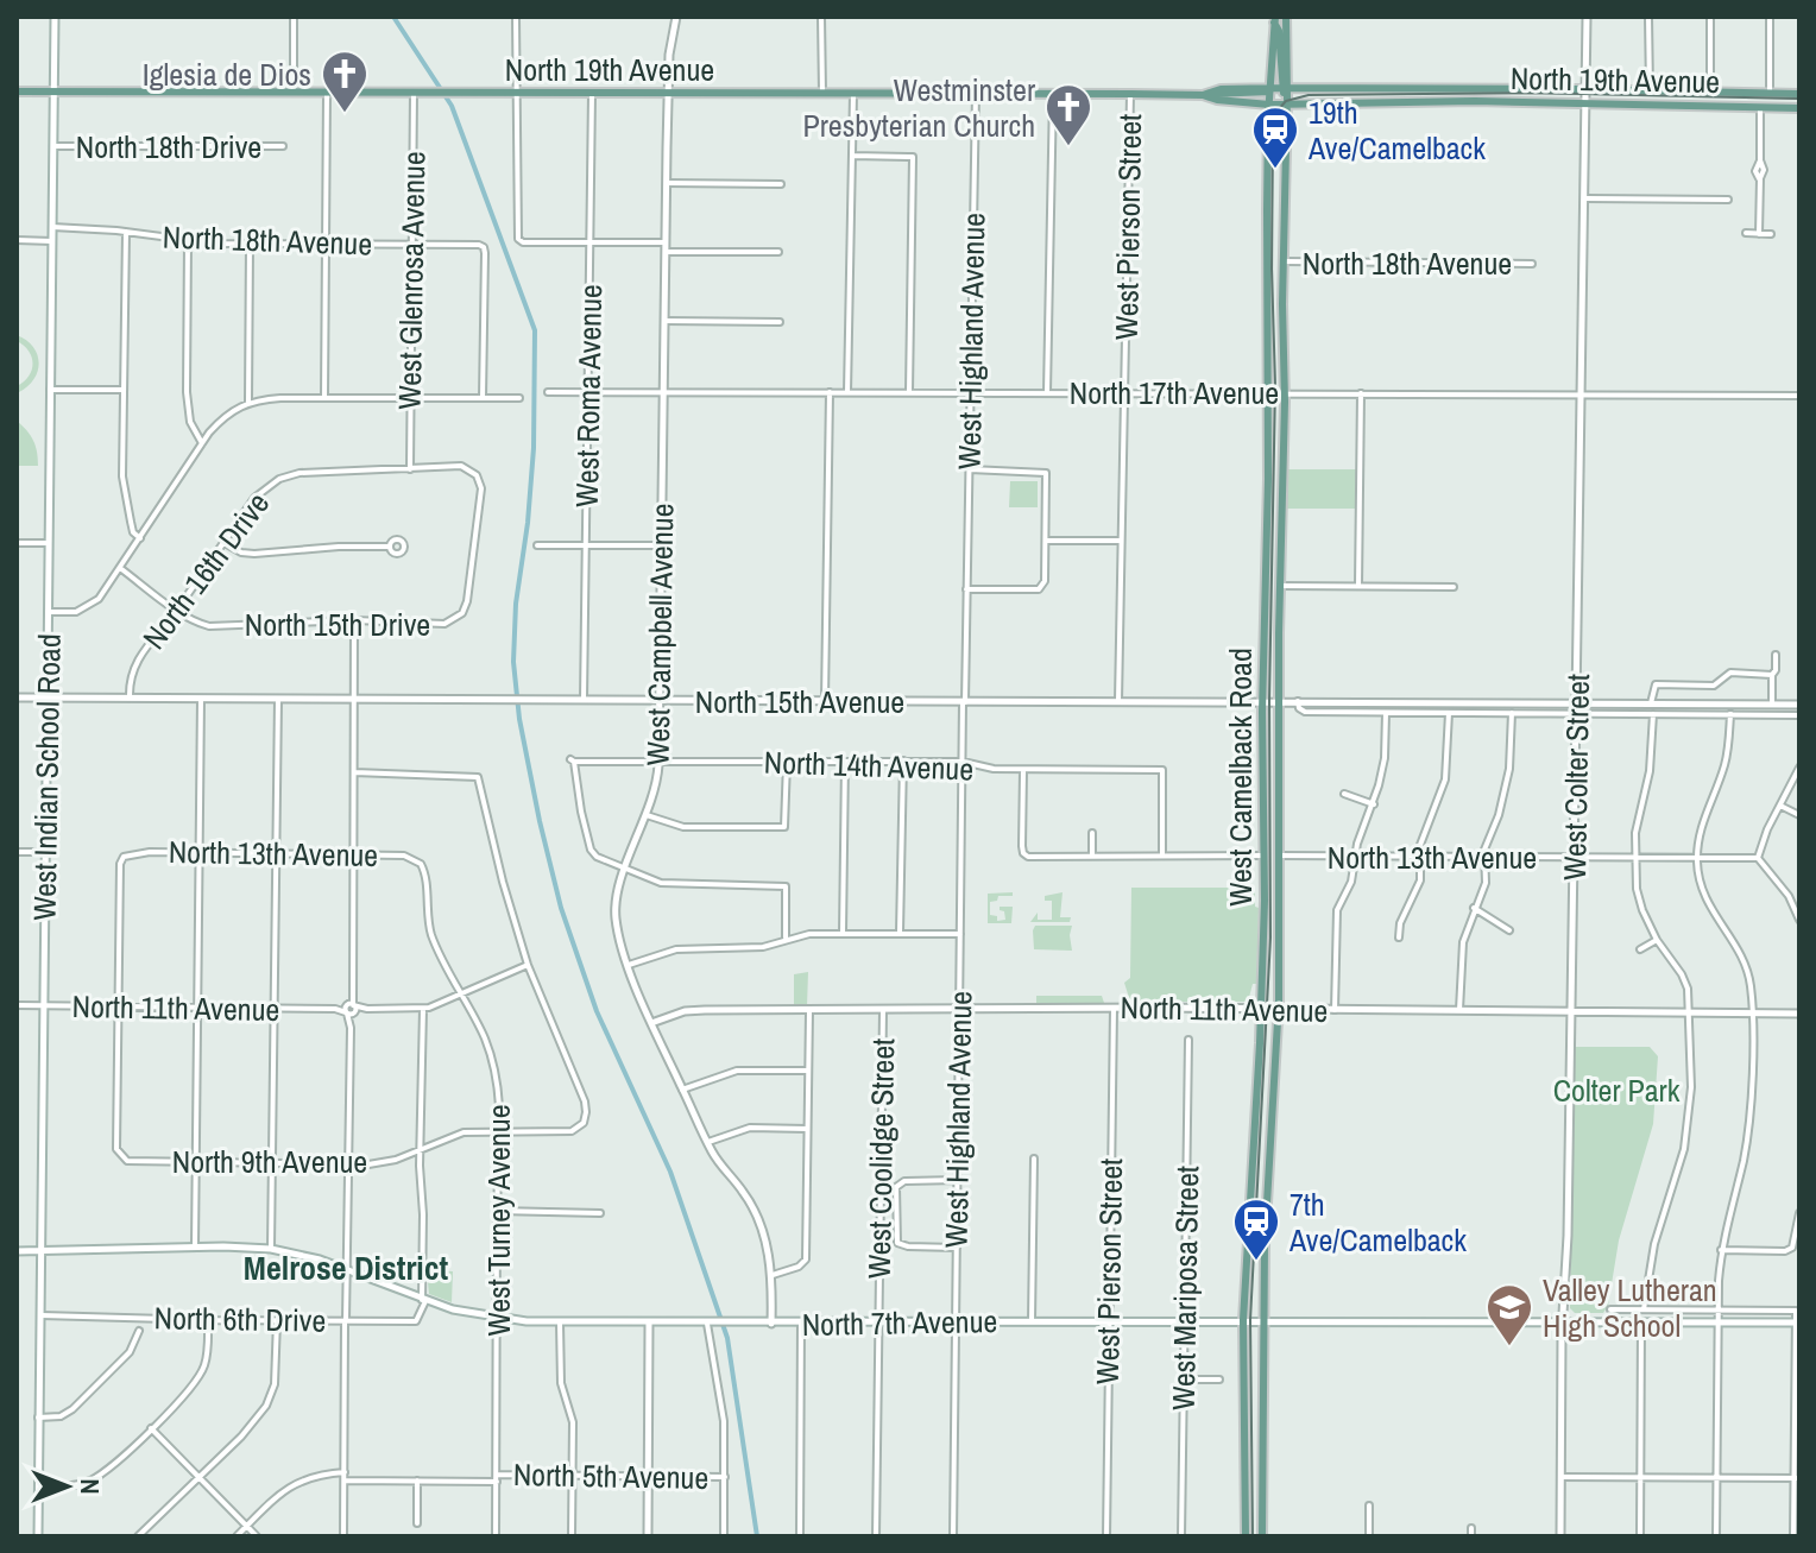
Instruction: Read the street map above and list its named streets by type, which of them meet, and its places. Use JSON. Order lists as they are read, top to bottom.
{
  "streets": {
    "main road": ["North 19th Avenue", "West Camelback Road"],
    "street": [
      "North 18th Drive",
      "West Pierson Street",
      "North 18th Avenue",
      "West Glenrosa Avenue",
      "West Highland Avenue",
      "North 17th Avenue",
      "West Roma Avenue",
      "North 16th Drive",
      "North 15th Drive",
      "West Campbell Avenue",
      "North 15th Avenue",
      "North 14th Avenue",
      "West Indian School Road",
      "West Colter Street",
      "North 13th Avenue",
      "North 11th Avenue",
      "West Coolidge Street",
      "North 9th Avenue",
      "West Turney Avenue",
      "West Mariposa Street",
      "North 6th Drive",
      "North 7th Avenue",
      "North 5th Avenue"
    ]
  },
  "crossings": [
    ["North 19th Avenue", "West Pierson Street"],
    ["North 19th Avenue", "West Glenrosa Avenue"],
    ["North 19th Avenue", "West Highland Avenue"],
    ["North 19th Avenue", "West Roma Avenue"],
    ["North 19th Avenue", "West Campbell Avenue"],
    ["North 19th Avenue", "West Indian School Road"],
    ["North 19th Avenue", "West Camelback Road"],
    ["North 19th Avenue", "West Colter Street"],
    ["North 18th Drive", "West Indian School Road"],
    ["West Pierson Street", "North 17th Avenue"],
    ["West Pierson Street", "North 15th Avenue"],
    ["West Pierson Street", "North 11th Avenue"],
    ["West Pierson Street", "North 7th Avenue"],
    ["North 18th Avenue", "West Glenrosa Avenue"],
    ["North 18th Avenue", "West Indian School Road"],
    ["North 18th Avenue", "West Camelback Road"],
    ["West Glenrosa Avenue", "North 16th Drive"],
    ["West Highland Avenue", "North 17th Avenue"],
    ["West Highland Avenue", "North 15th Avenue"],
    ["West Highland Avenue", "North 14th Avenue"],
    ["West Highland Avenue", "North 11th Avenue"],
    ["West Highland Avenue", "North 7th Avenue"],
    ["North 17th Avenue", "West Roma Avenue"],
    ["North 17th Avenue", "West Campbell Avenue"],
    ["North 17th Avenue", "West Camelback Road"],
    ["North 17th Avenue", "West Colter Street"],
    ["West Roma Avenue", "North 15th Avenue"],
    ["North 16th Drive", "North 15th Drive"],
    ["North 16th Drive", "North 15th Avenue"],
    ["West Campbell Avenue", "North 15th Avenue"],
    ["West Campbell Avenue", "North 14th Avenue"],
    ["West Campbell Avenue", "North 11th Avenue"],
    ["West Campbell Avenue", "North 7th Avenue"],
    ["North 15th Avenue", "West Indian School Road"],
    ["North 15th Avenue", "West Camelback Road"],
    ["North 15th Avenue", "West Colter Street"],
    ["West Indian School Road", "North 11th Avenue"],
    ["West Indian School Road", "North 6th Drive"],
    ["West Indian School Road", "North 7th Avenue"],
    ["West Camelback Road", "North 13th Avenue"],
    ["West Camelback Road", "North 11th Avenue"],
    ["West Camelback Road", "North 7th Avenue"],
    ["West Colter Street", "North 13th Avenue"],
    ["West Colter Street", "North 11th Avenue"],
    ["West Colter Street", "North 7th Avenue"],
    ["North 13th Avenue", "North 11th Avenue"],
    ["North 13th Avenue", "North 9th Avenue"],
    ["North 13th Avenue", "West Turney Avenue"],
    ["North 11th Avenue", "West Coolidge Street"],
    ["North 11th Avenue", "North 9th Avenue"],
    ["West Coolidge Street", "North 7th Avenue"],
    ["North 9th Avenue", "West Turney Avenue"],
    ["West Turney Avenue", "North 7th Avenue"],
    ["West Turney Avenue", "North 5th Avenue"],
    ["West Mariposa Street", "North 7th Avenue"],
    ["North 6th Drive", "North 7th Avenue"]
  ],
  "districts": ["Melrose District"],
  "parks": ["Colter Park"],
  "places": {
    "church": ["Iglesia de Dios", "Westminster Presbyterian Church"],
    "station": ["19th Ave/Camelback", "7th Ave/Camelback"],
    "school or university": ["Valley Lutheran High School"]
  },
  "north": "right"
}
